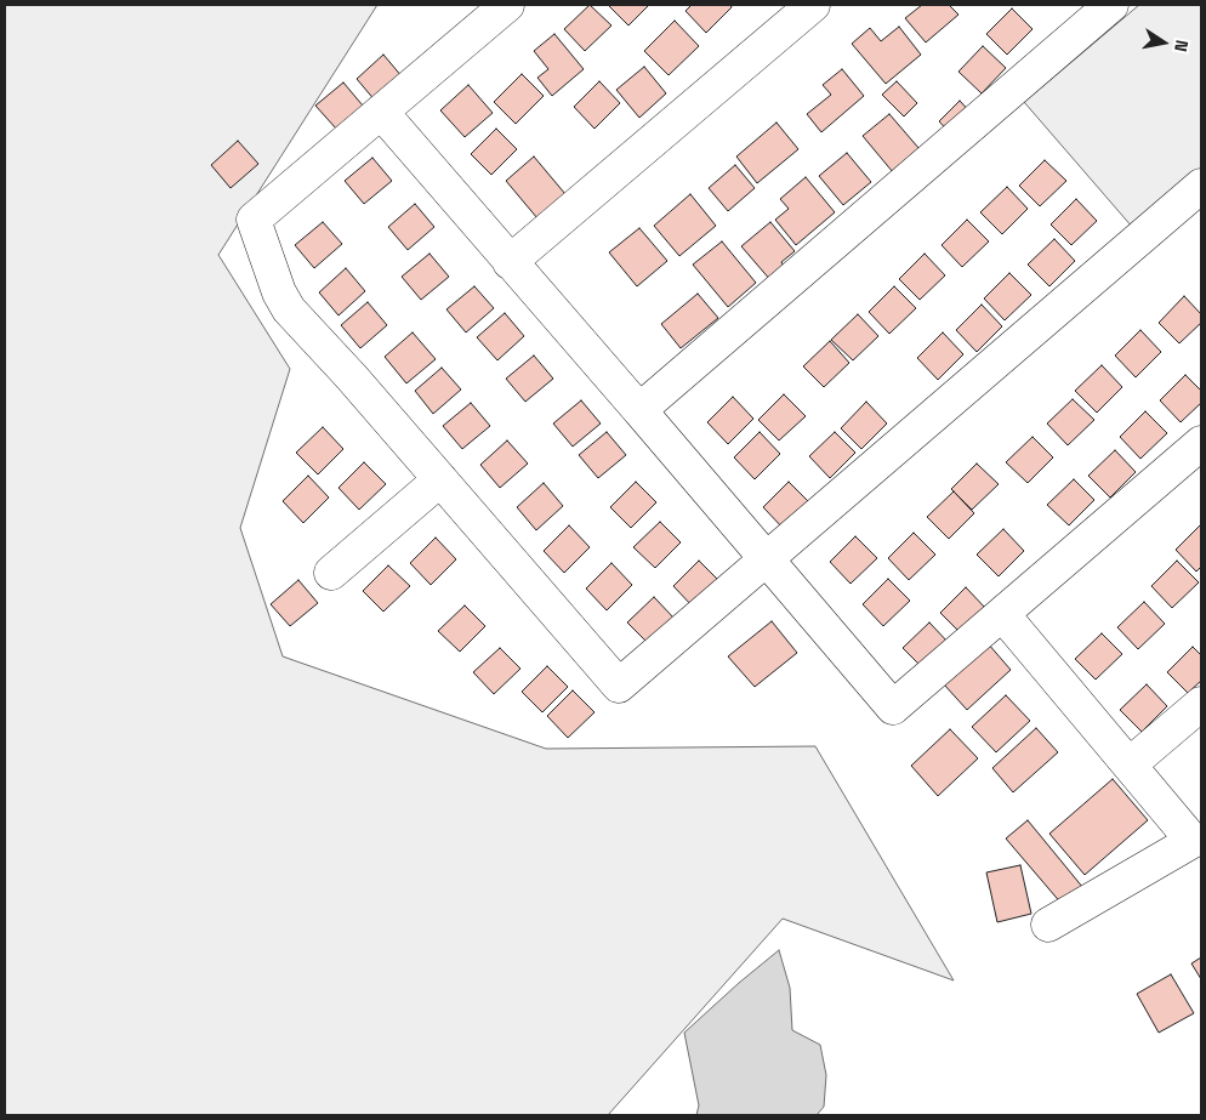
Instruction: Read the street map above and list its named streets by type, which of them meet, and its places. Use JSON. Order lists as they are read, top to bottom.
{
  "north": "right"
}
